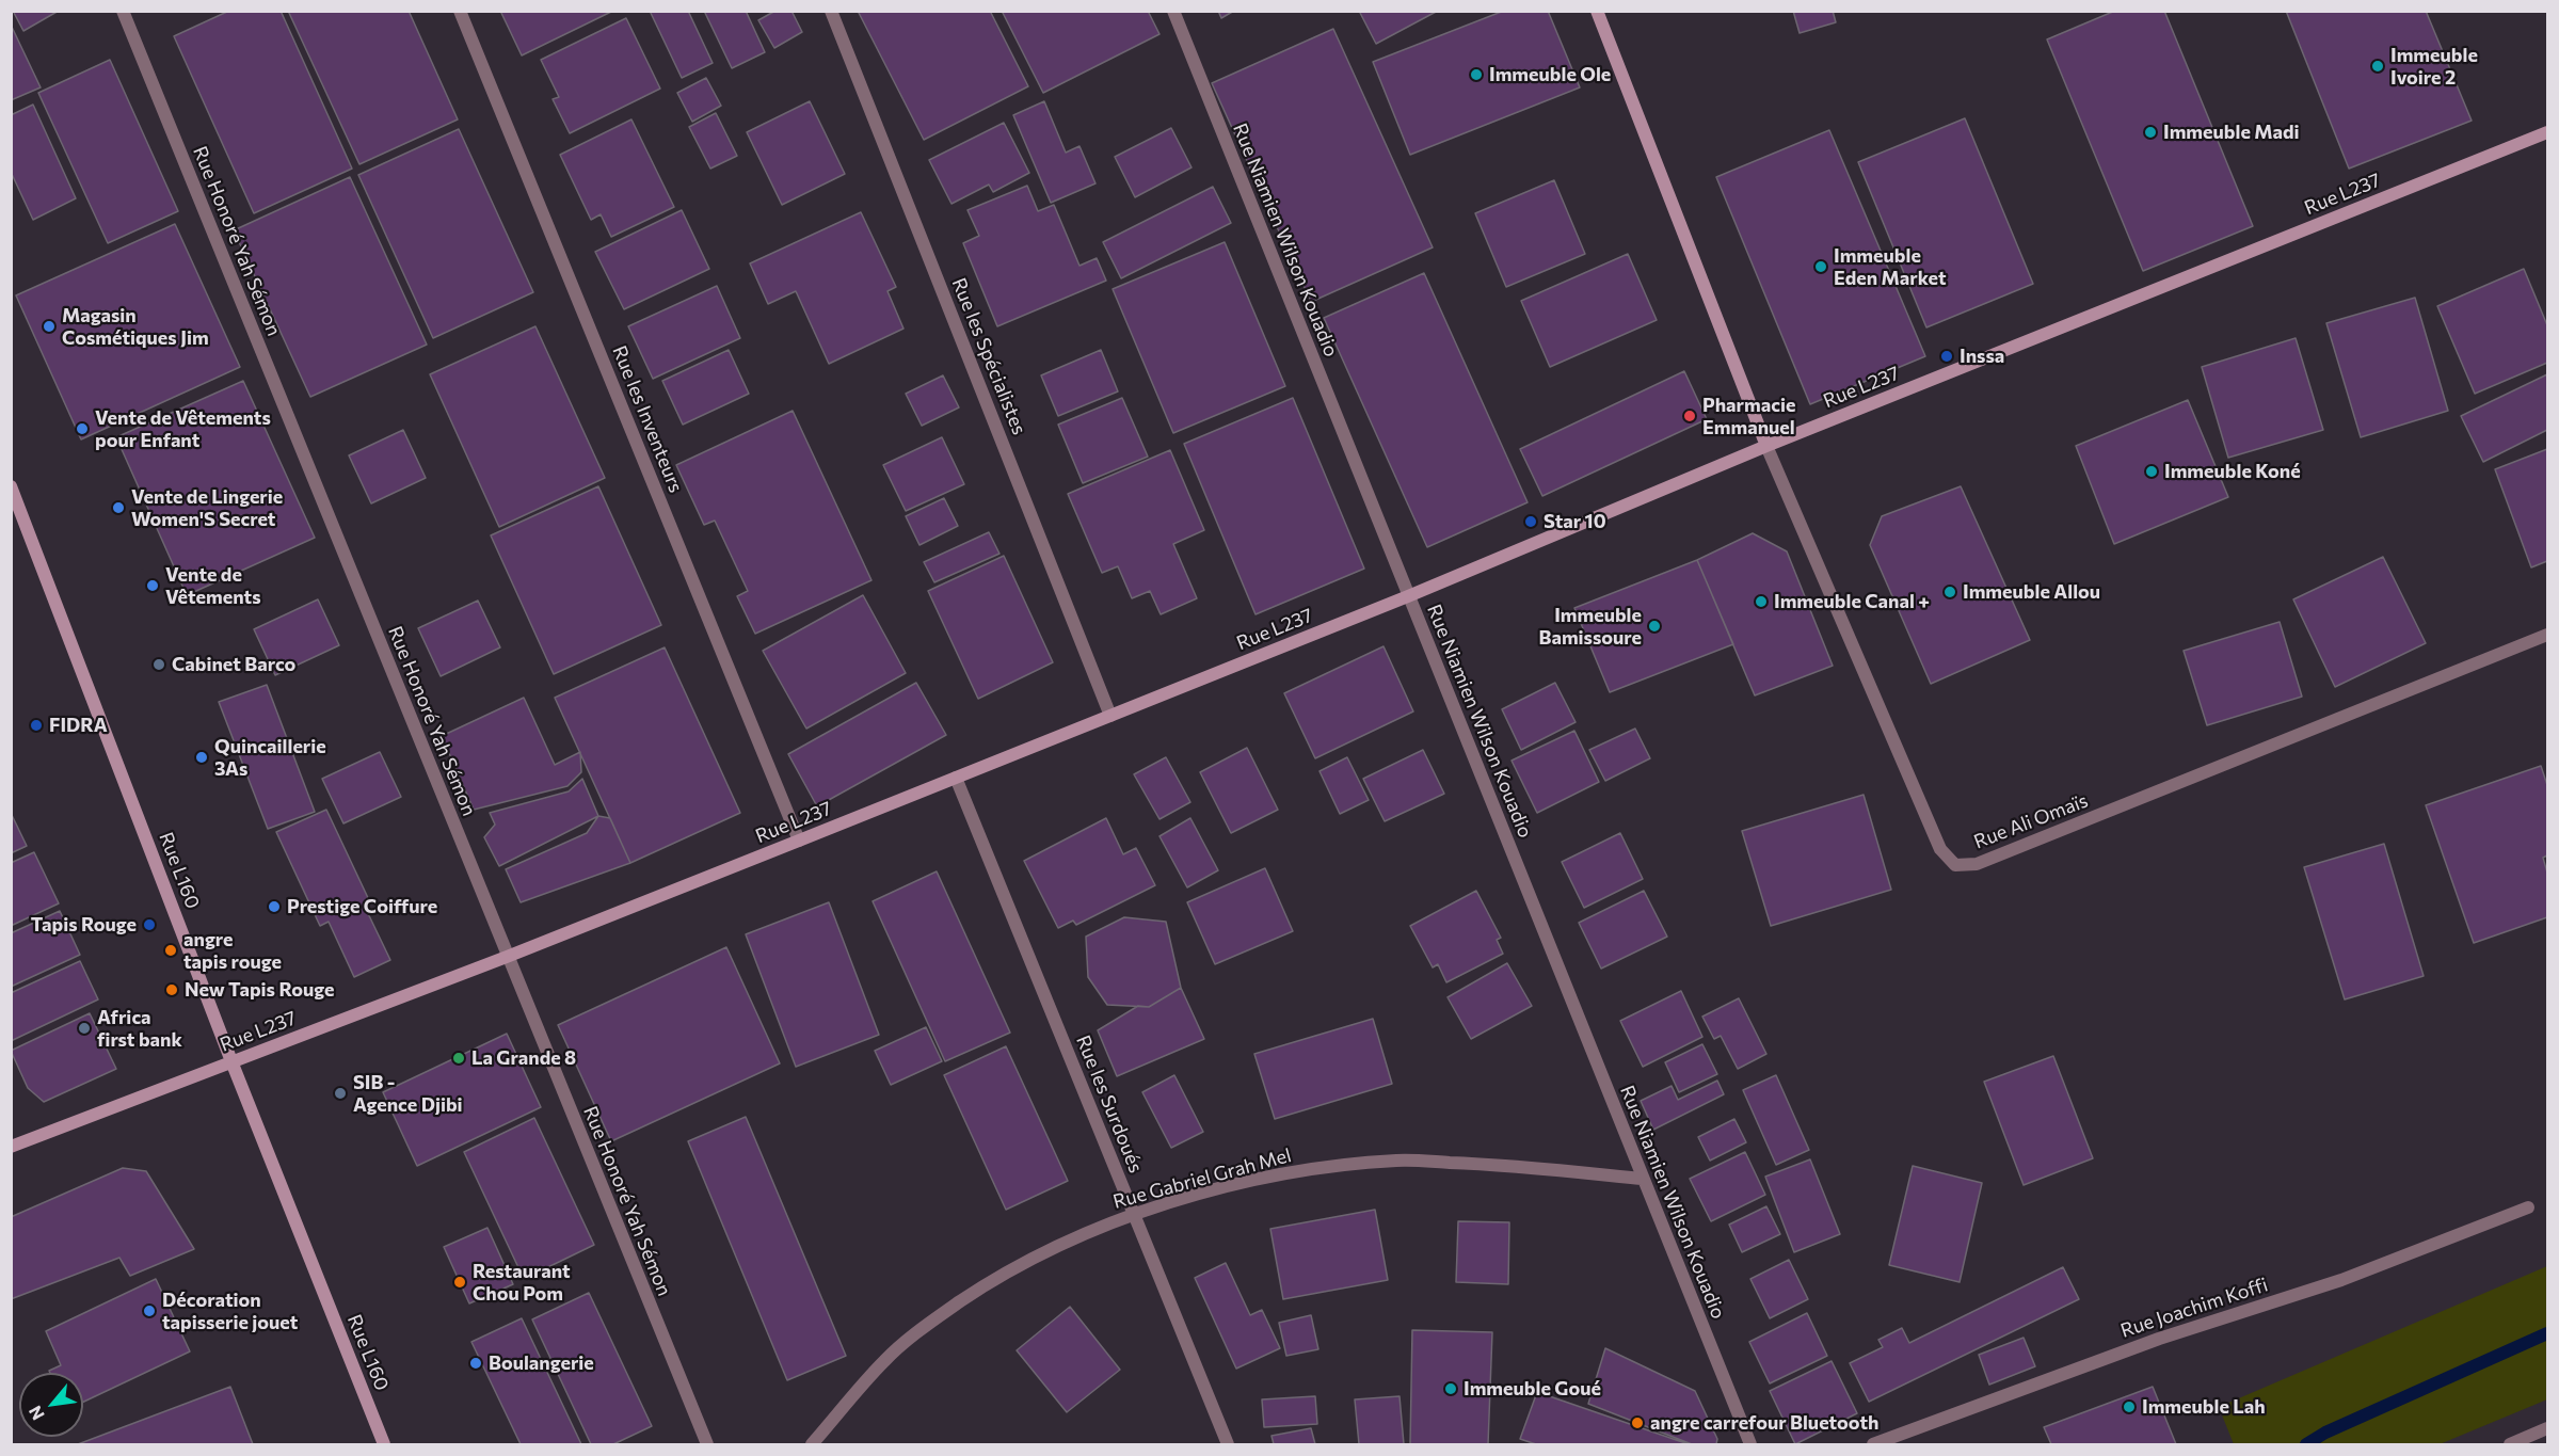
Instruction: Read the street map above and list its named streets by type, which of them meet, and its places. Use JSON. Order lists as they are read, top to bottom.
{
  "streets": {
    "street": [
      "Rue L237",
      "Rue Niamien Wilson Kouadio",
      "Rue Honoré Yah Sémon",
      "Rue les Spécialistes",
      "Rue les Inventeurs",
      "Rue Ali Omaïs",
      "Rue L160",
      "Rue les Surdoués",
      "Rue Gabriel Grah Mel",
      "Rue Joachim Koffi"
    ]
  },
  "crossings": [
    ["Rue L237", "Rue Niamien Wilson Kouadio"],
    ["Rue L237", "Rue Honoré Yah Sémon"],
    ["Rue L237", "Rue les Spécialistes"],
    ["Rue L237", "Rue les Inventeurs"],
    ["Rue L237", "Rue Ali Omaïs"],
    ["Rue L237", "Rue L160"],
    ["Rue L237", "Rue les Surdoués"],
    ["Rue Niamien Wilson Kouadio", "Rue Gabriel Grah Mel"],
    ["Rue les Surdoués", "Rue Gabriel Grah Mel"]
  ],
  "places": [
    "Immeuble Ivoire 2",
    "Immeuble Ole",
    "Immeuble Madi",
    "Immeuble Eden Market",
    "Magasin Cosmétiques Jim",
    "Inssa",
    "Pharmacie Emmanuel",
    "Vente de Vêtements pour Enfant",
    "Immeuble Koné",
    "Vente de Lingerie Women'S Secret",
    "Star 10",
    "Vente de Vêtements",
    "Immeuble Allou",
    "Immeuble Canal +",
    "Immeuble Bamissoure",
    "Cabinet Barco",
    "FIDRA",
    "Quincaillerie 3As",
    "Prestige Coiffure",
    "Tapis Rouge",
    "angre tapis rouge",
    "New Tapis Rouge",
    "Africa first bank",
    "La Grande 8",
    "SIB - Agence Djibi",
    "Restaurant Chou Pom",
    "Décoration tapisserie jouet",
    "Boulangerie",
    "Immeuble Goué",
    "Immeuble Lah",
    "angre carrefour Bluetooth"
  ],
  "north": "bottom left"
}
